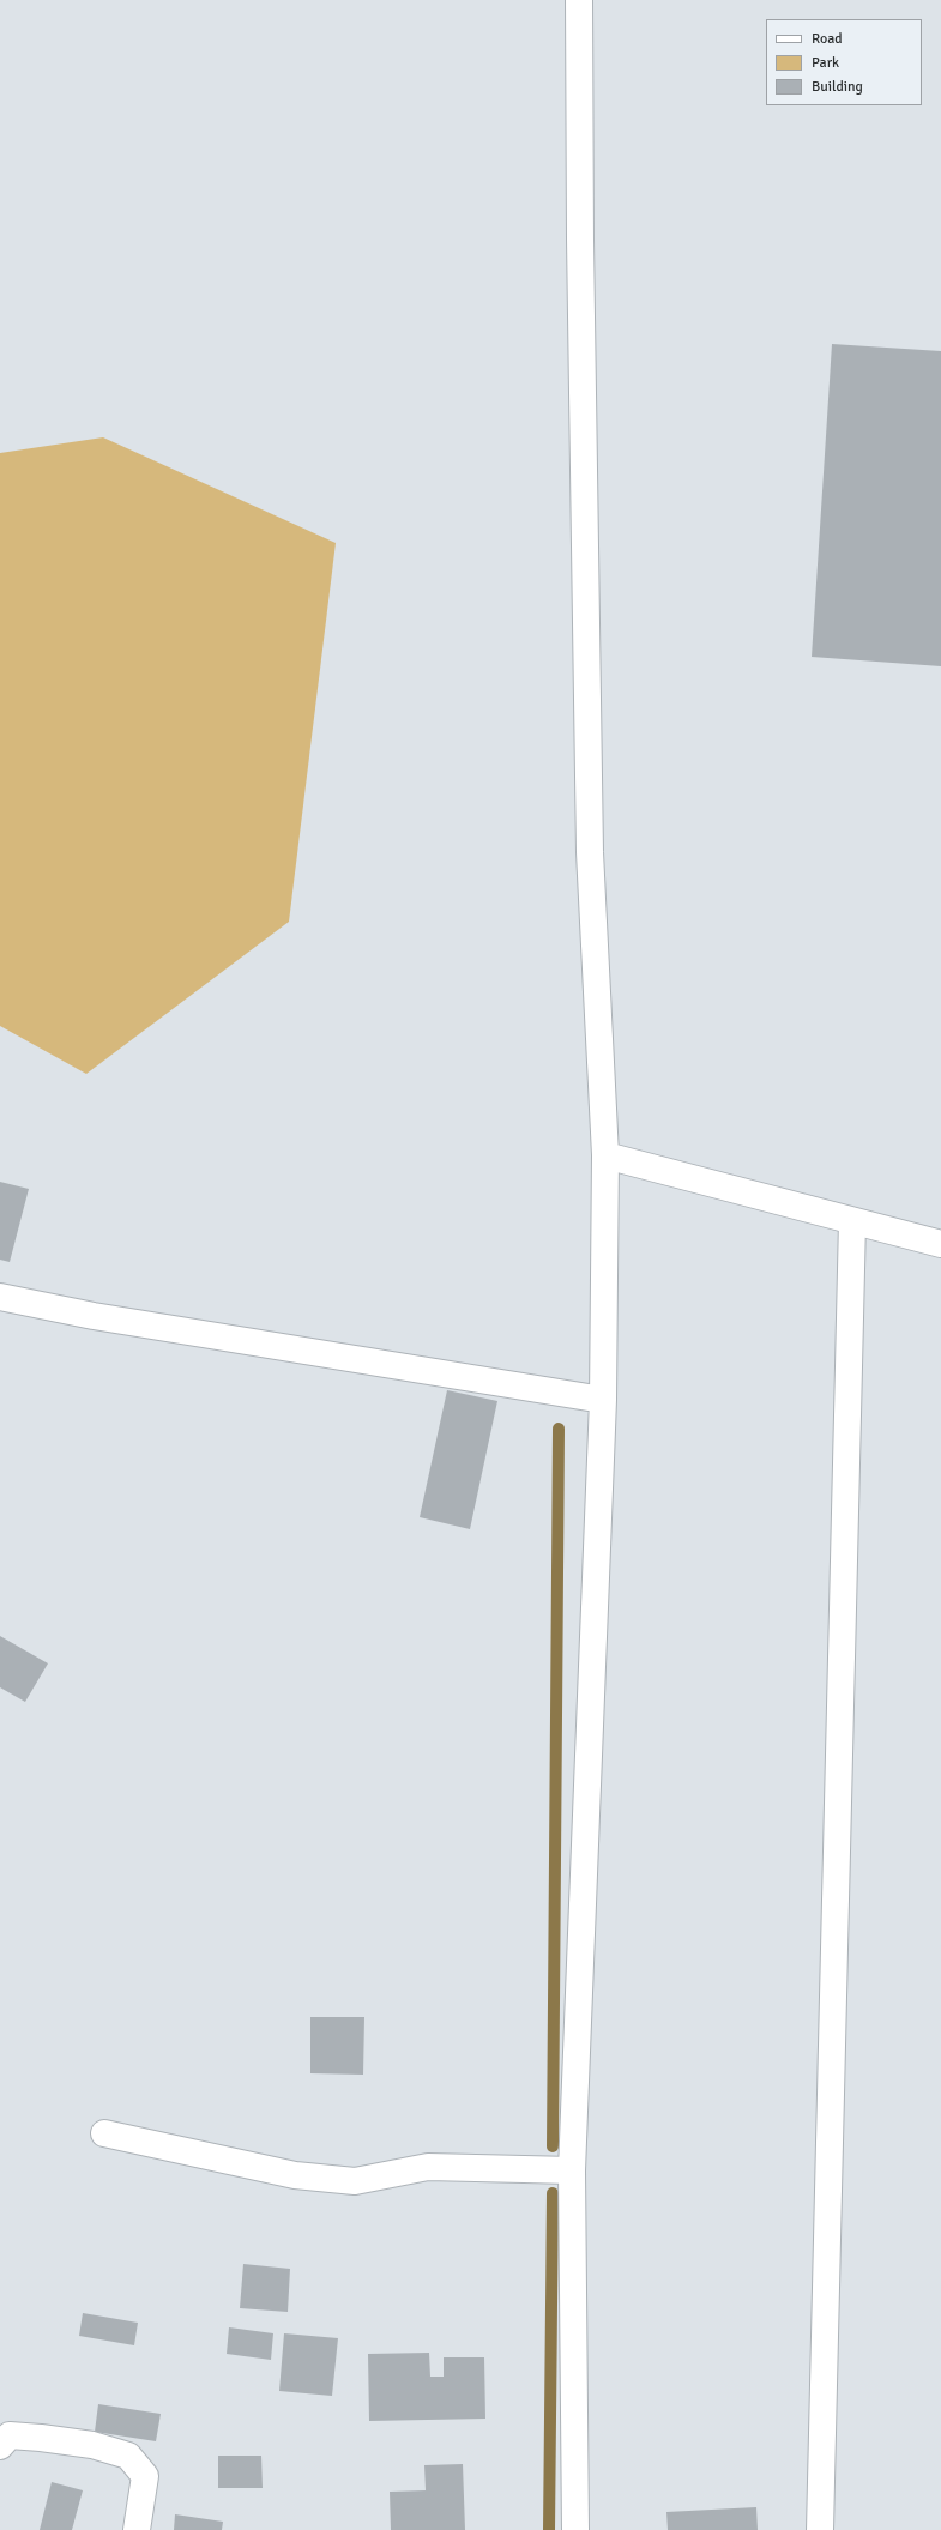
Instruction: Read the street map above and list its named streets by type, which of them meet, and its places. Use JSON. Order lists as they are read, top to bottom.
{
  "legend": ["Road", "Park", "Building"]
}
